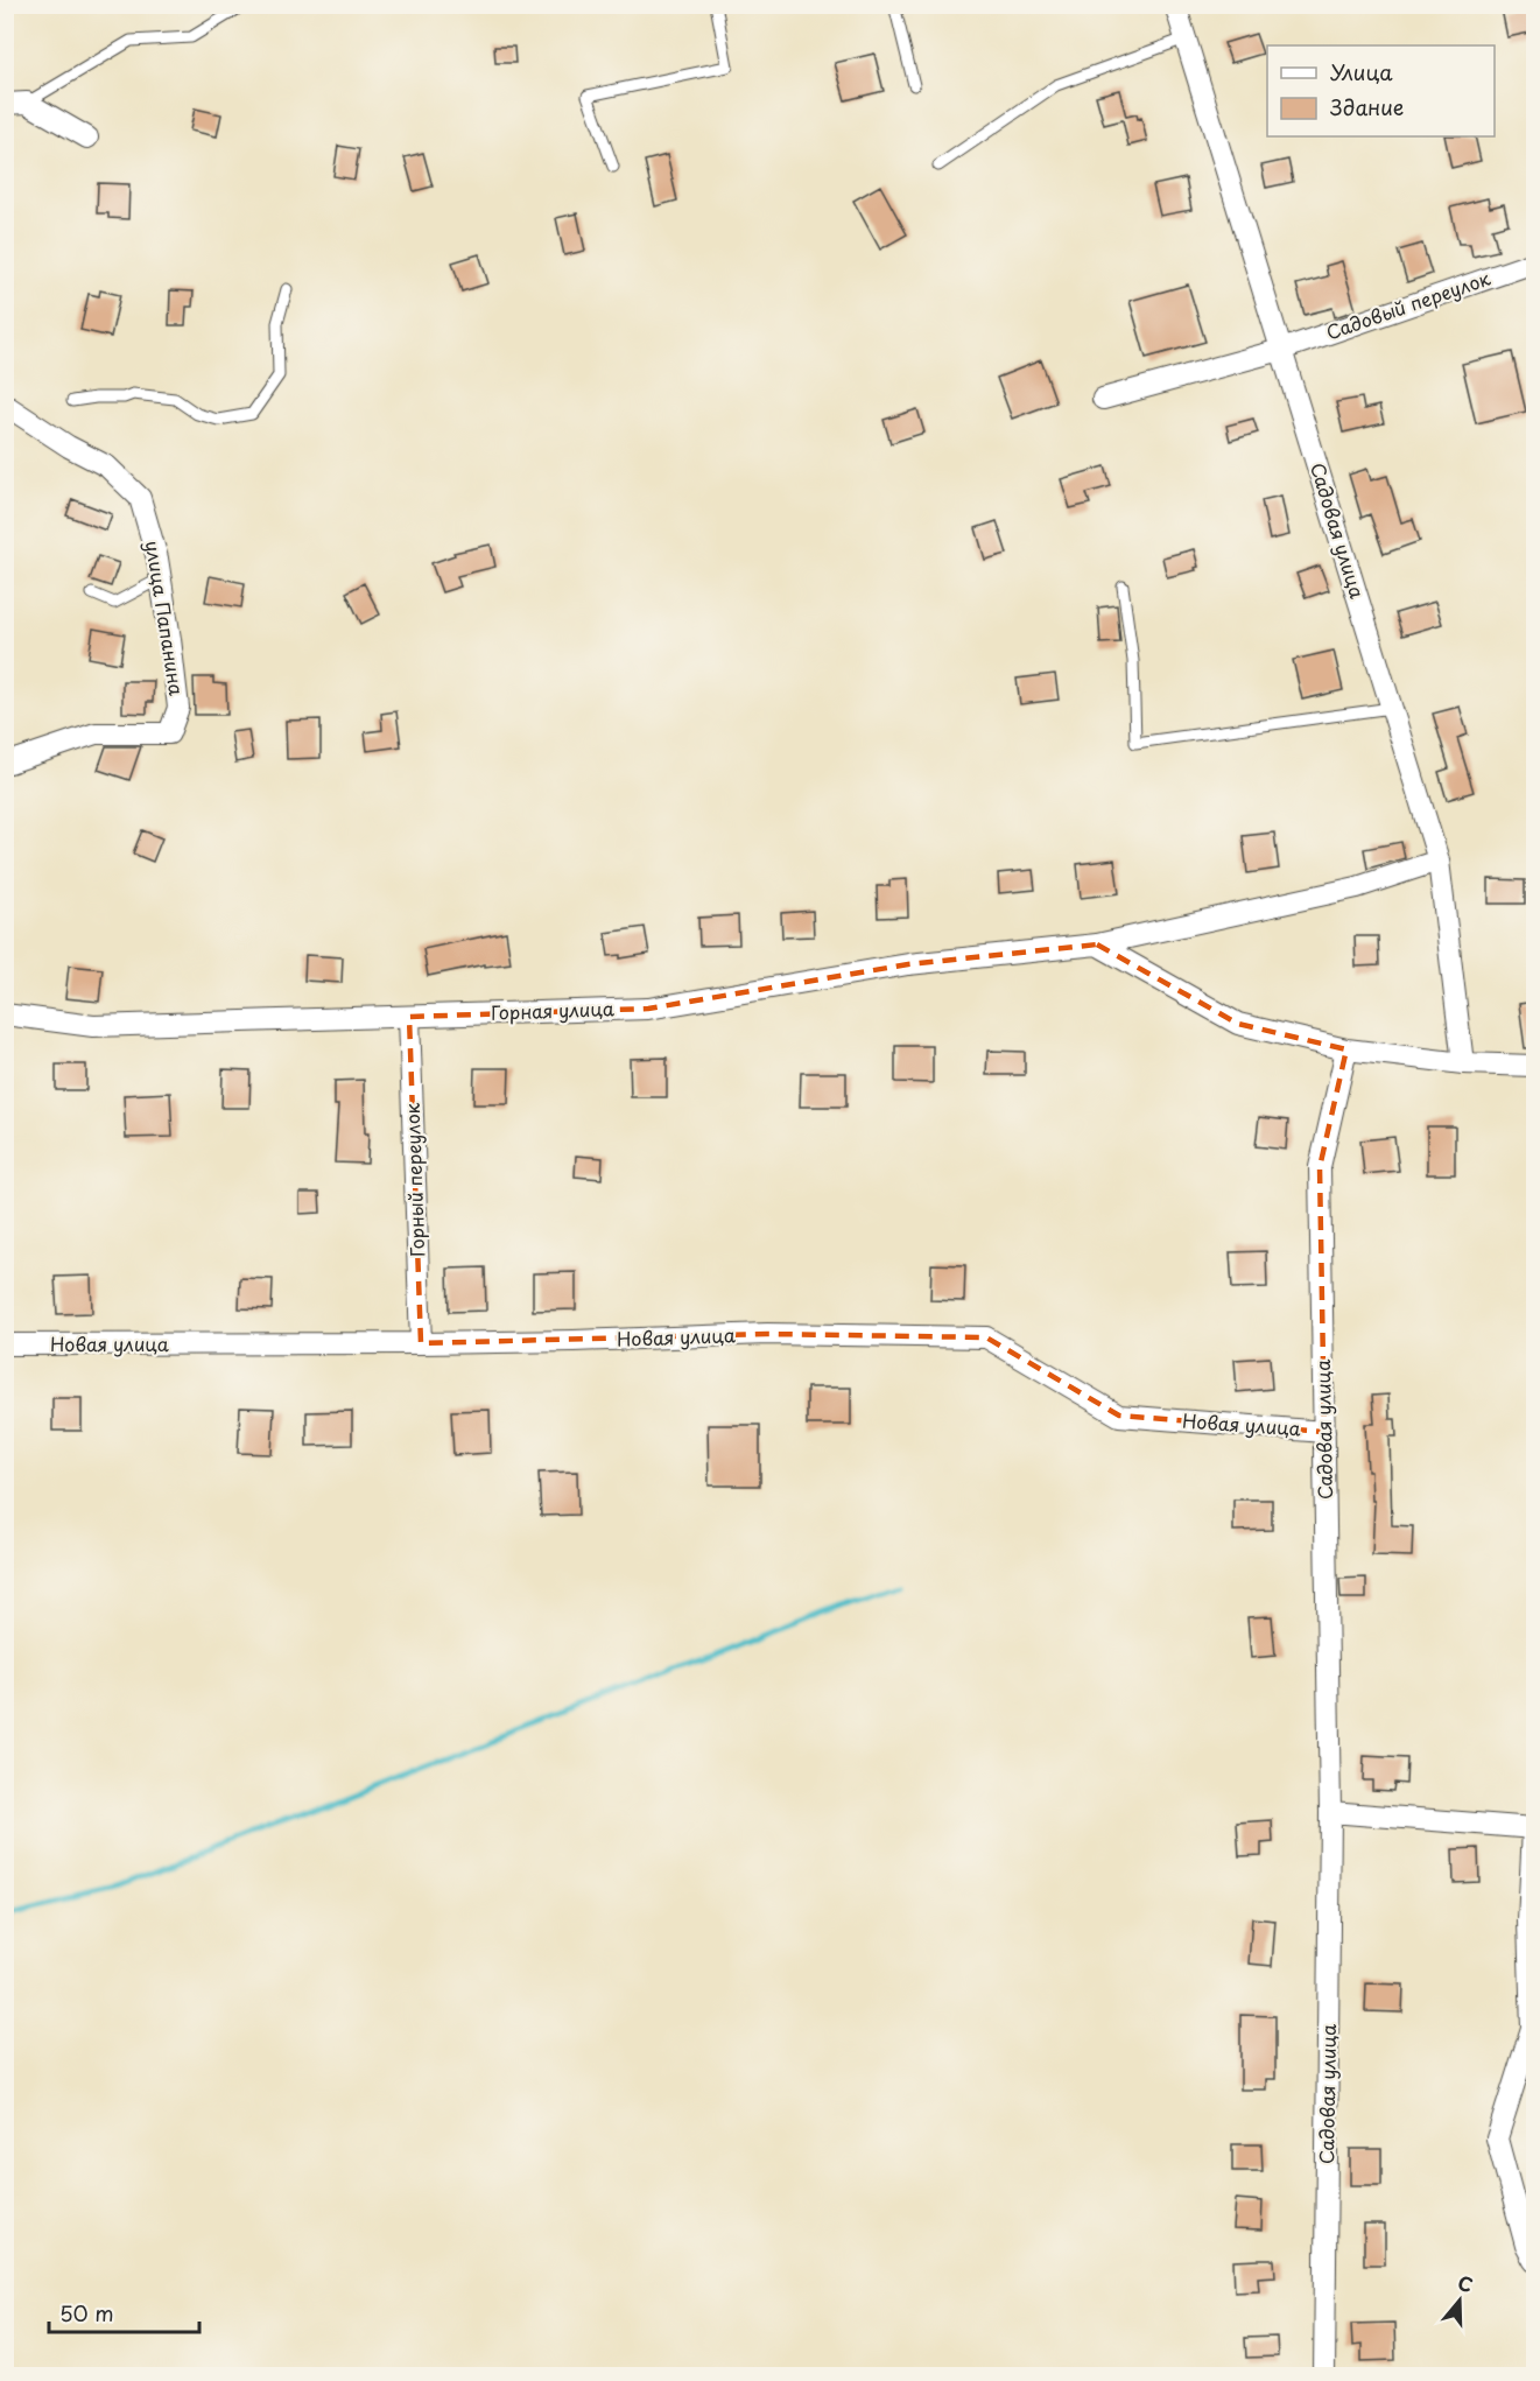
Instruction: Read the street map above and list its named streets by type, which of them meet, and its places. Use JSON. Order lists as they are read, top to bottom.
{
  "streets": {
    "street": [
      "Садовый переулок",
      "Садовая улица",
      "улица Папанина",
      "Горная улица",
      "Горный переулок",
      "Новая улица"
    ]
  },
  "crossings": [
    ["Садовый переулок", "Садовая улица"],
    ["Садовая улица", "Горная улица"],
    ["Садовая улица", "Новая улица"],
    ["Горная улица", "Горный переулок"],
    ["Горный переулок", "Новая улица"]
  ],
  "legend": ["Улица", "Здание"],
  "scale_bar": "50 m",
  "north": "top"
}
